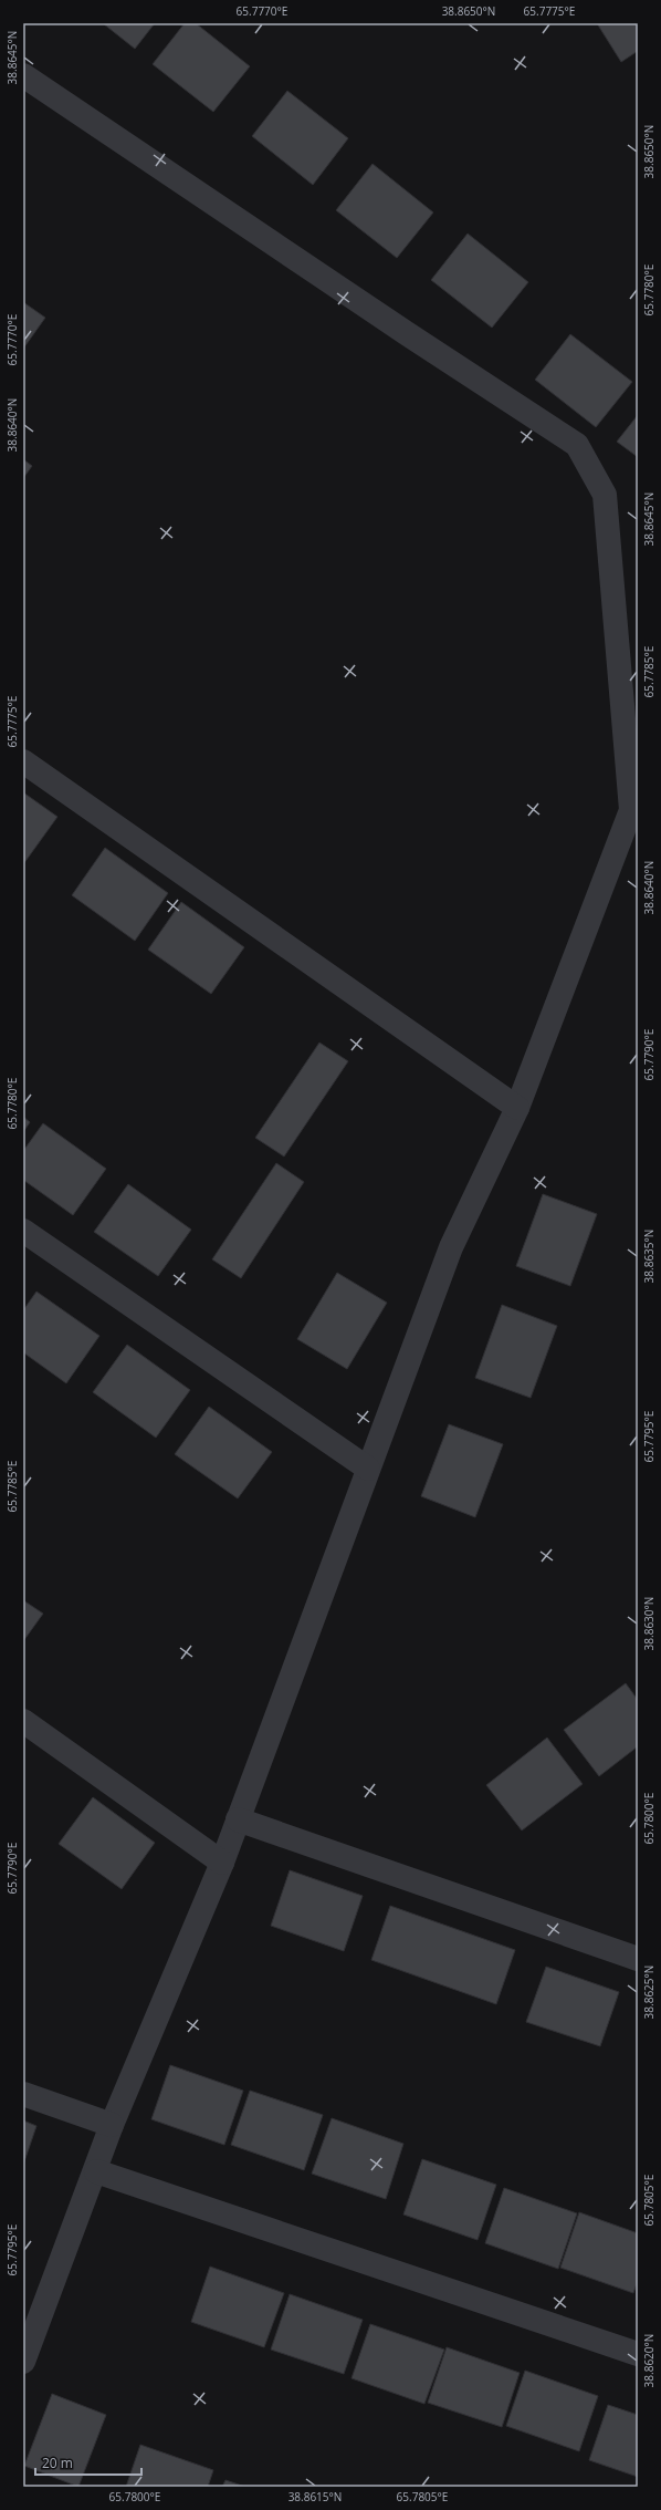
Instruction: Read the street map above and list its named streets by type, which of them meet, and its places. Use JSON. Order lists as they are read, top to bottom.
{
  "scale_bar": "20 m",
  "coordinates": [
    "65.7770°E",
    "38.8650°N",
    "65.7775°E",
    "38.8645°N",
    "65.7780°E",
    "38.8640°N",
    "65.7785°E",
    "65.7790°E",
    "38.8635°N",
    "65.7795°E",
    "38.8630°N",
    "65.7800°E",
    "38.8625°N",
    "65.7805°E",
    "38.8620°N",
    "38.8615°N"
  ]
}
